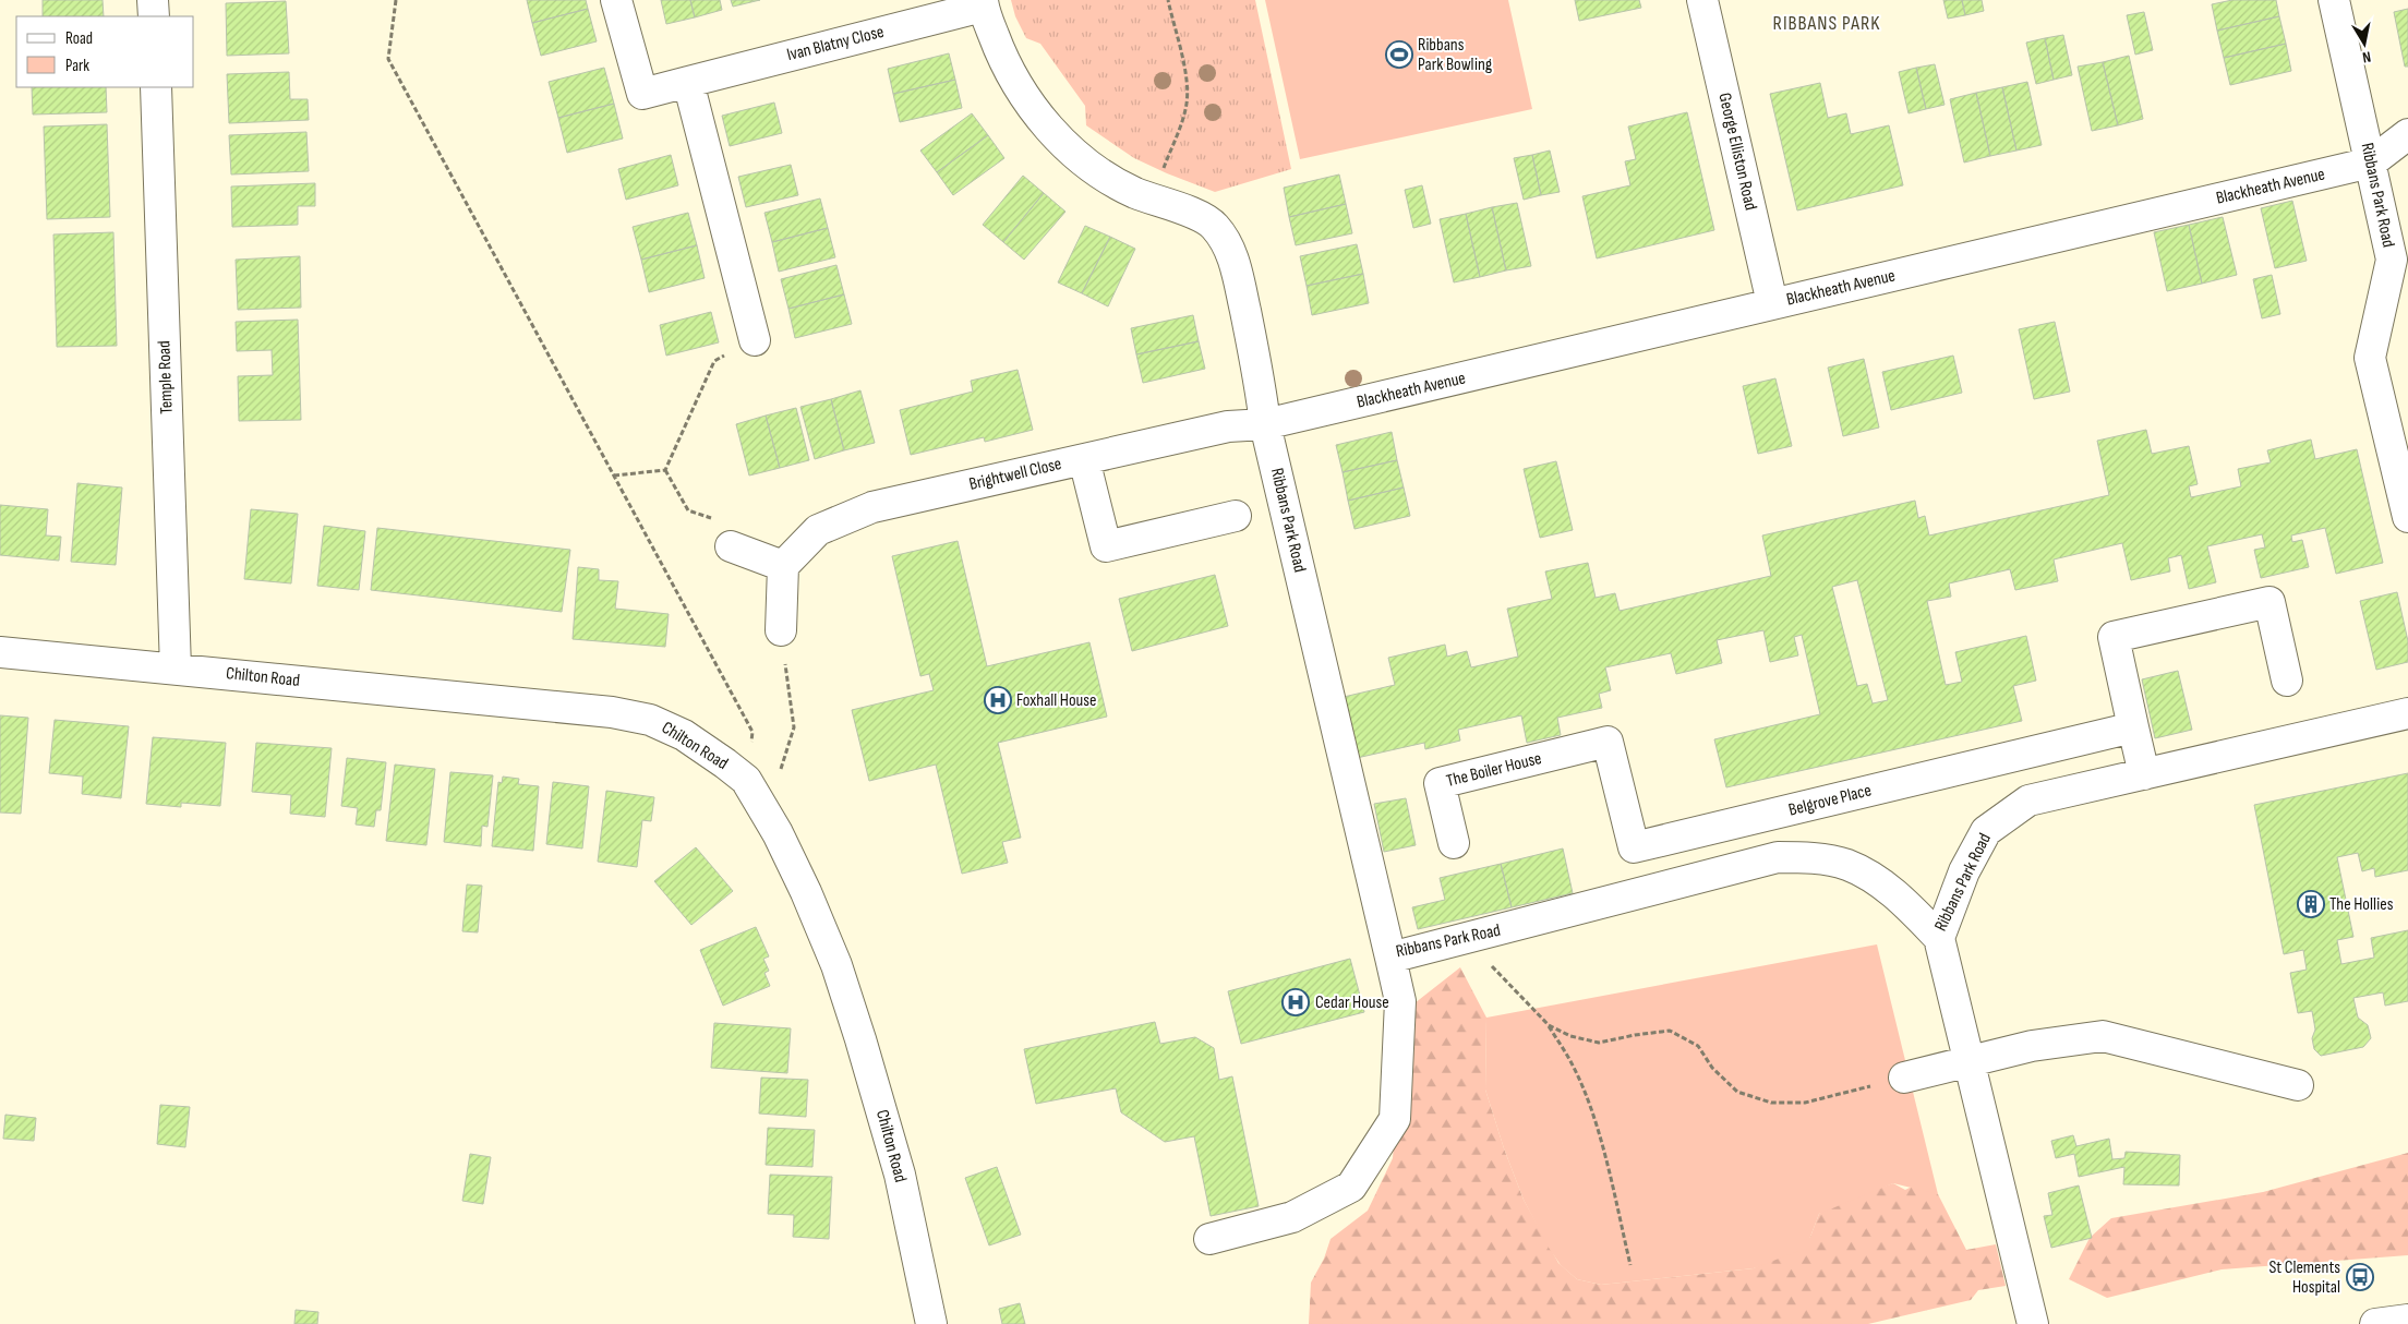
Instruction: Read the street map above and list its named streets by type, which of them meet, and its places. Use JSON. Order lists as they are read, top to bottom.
{
  "streets": {
    "street": [
      "Ivan Blatny Close",
      "George Elliston Road",
      "Blackheath Avenue",
      "Ribbans Park Road",
      "Temple Road",
      "Brightwell Close",
      "Chilton Road",
      "The Boiler House",
      "Belgrove Place"
    ]
  },
  "crossings": [
    ["Ivan Blatny Close", "Ribbans Park Road"],
    ["George Elliston Road", "Blackheath Avenue"],
    ["Blackheath Avenue", "Ribbans Park Road"],
    ["Blackheath Avenue", "Brightwell Close"],
    ["Ribbans Park Road", "Brightwell Close"],
    ["Temple Road", "Chilton Road"],
    ["The Boiler House", "Belgrove Place"]
  ],
  "districts": ["RIBBANS PARK"],
  "places": {
    "sports": ["Ribbans Park Bowling"],
    "hospital": ["Foxhall House", "Cedar House"],
    "building": ["The Hollies"],
    "bus stop": ["St Clements Hospital"]
  },
  "legend": ["Road", "Park"],
  "north": "bottom"
}
